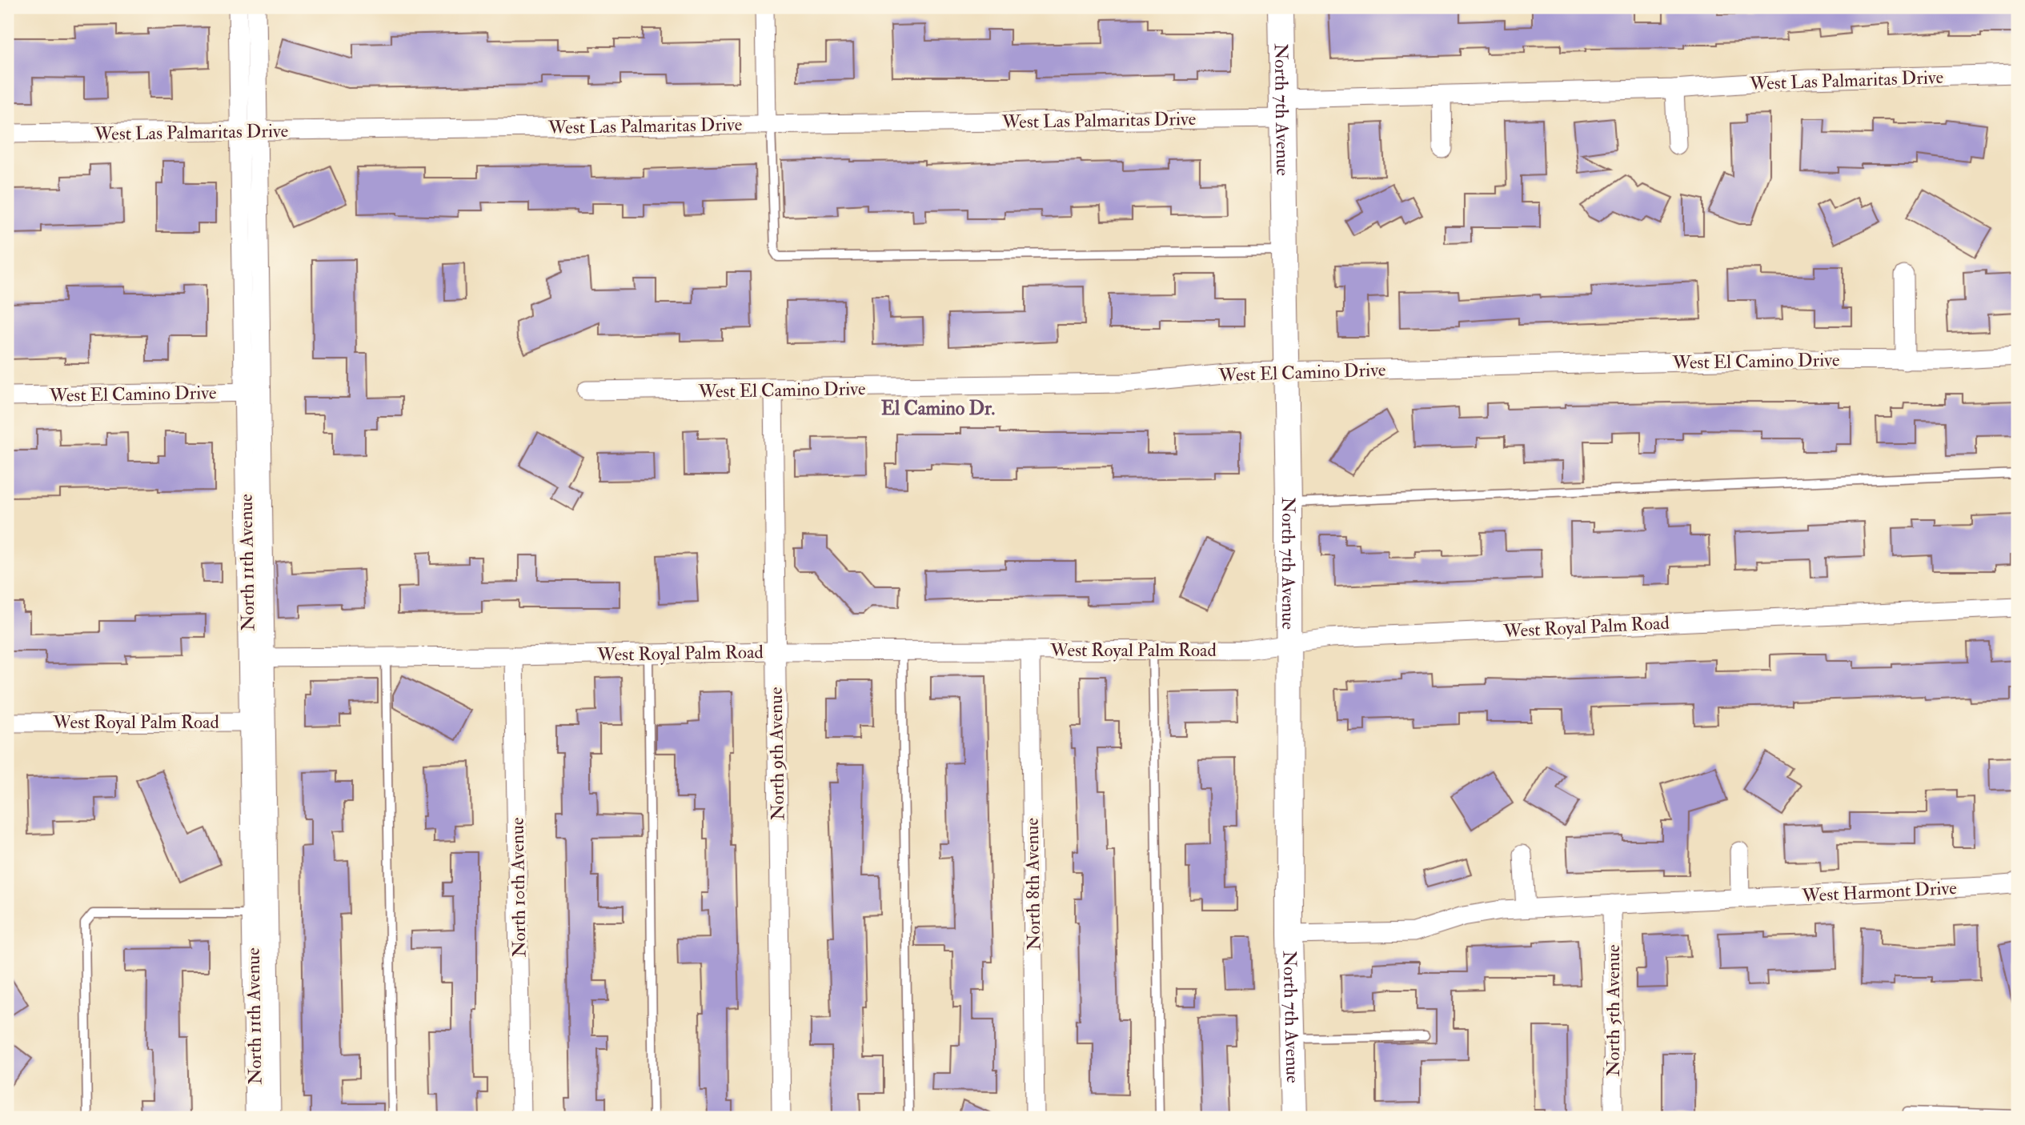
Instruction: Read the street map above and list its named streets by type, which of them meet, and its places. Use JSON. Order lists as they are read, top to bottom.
{
  "streets": {
    "main road": ["North 7th Avenue"],
    "street": [
      "West Las Palmaritas Drive",
      "West El Camino Drive",
      "North 11th Avenue",
      "West Royal Palm Road",
      "North 9th Avenue",
      "North 8th Avenue",
      "North 10th Avenue",
      "West Harmont Drive",
      "North 5th Avenue"
    ]
  },
  "crossings": [
    ["West Las Palmaritas Drive", "North 7th Avenue"],
    ["West Las Palmaritas Drive", "North 11th Avenue"],
    ["North 7th Avenue", "West El Camino Drive"],
    ["North 7th Avenue", "West Royal Palm Road"],
    ["North 7th Avenue", "West Harmont Drive"],
    ["West El Camino Drive", "North 11th Avenue"],
    ["West El Camino Drive", "North 9th Avenue"],
    ["North 11th Avenue", "West Royal Palm Road"],
    ["West Royal Palm Road", "North 9th Avenue"],
    ["West Royal Palm Road", "North 8th Avenue"],
    ["West Royal Palm Road", "North 10th Avenue"],
    ["West Harmont Drive", "North 5th Avenue"]
  ],
  "districts": ["El Camino Dr."]
}
